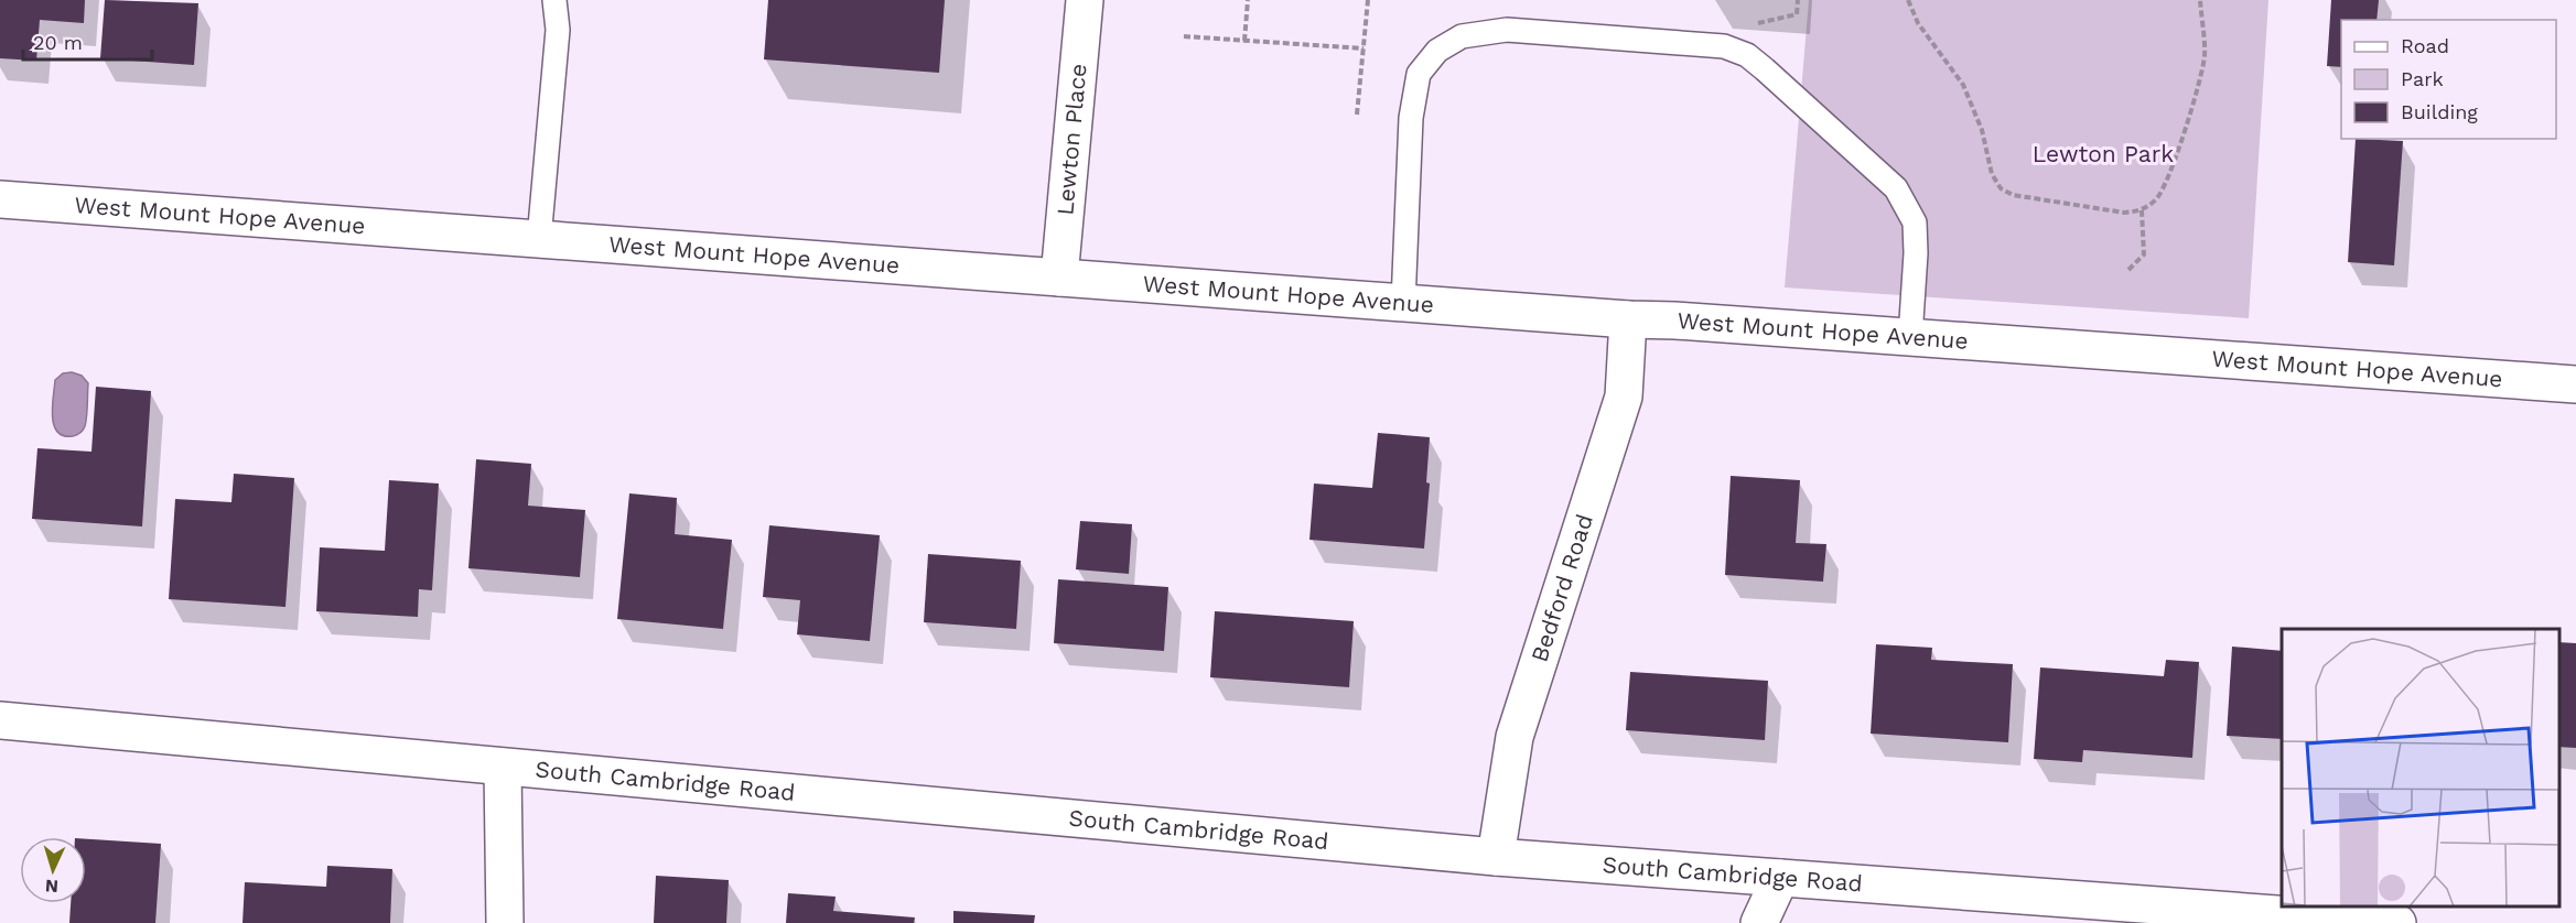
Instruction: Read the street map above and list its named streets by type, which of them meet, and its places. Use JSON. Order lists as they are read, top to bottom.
{
  "streets": {
    "street": [
      "Lewton Place",
      "West Mount Hope Avenue",
      "Bedford Road",
      "South Cambridge Road"
    ]
  },
  "crossings": [
    ["Lewton Place", "West Mount Hope Avenue"],
    ["West Mount Hope Avenue", "Bedford Road"],
    ["Bedford Road", "South Cambridge Road"]
  ],
  "parks": ["Lewton Park"],
  "legend": ["Road", "Park", "Building"],
  "scale_bar": "20 m",
  "north": "bottom"
}
